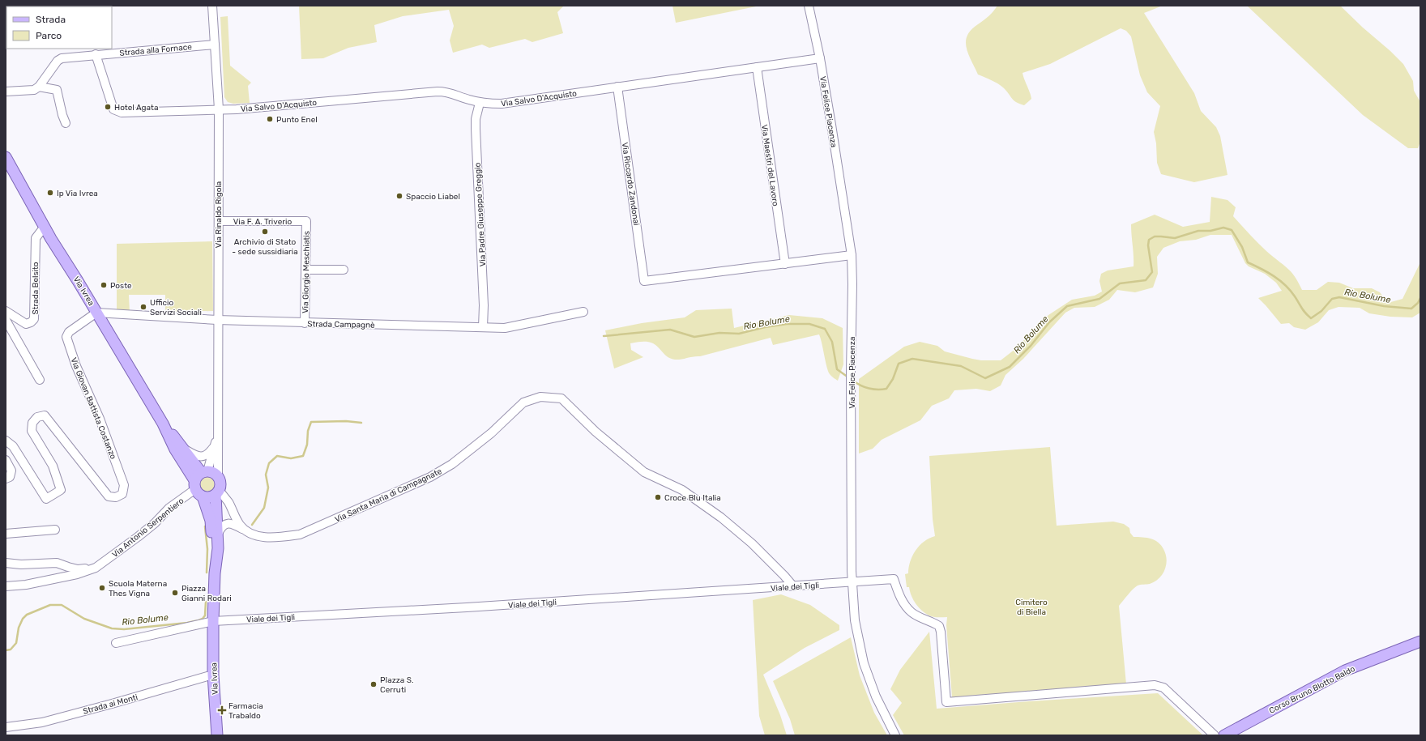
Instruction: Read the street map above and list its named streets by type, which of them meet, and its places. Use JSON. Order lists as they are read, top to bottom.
{
  "streets": {
    "main road": ["Via Ivrea", "Corso Bruno Blotto Baldo"],
    "street": [
      "Strada alla Fornace",
      "Via Salvo D'Acquisto",
      "Via Felice Piacenza",
      "Via Maestri del Lavoro",
      "Via Riccardo Zandonai",
      "Via Rinaldo Rigola",
      "Via Padre Giuseppe Greggio",
      "Via F. A. Triverio",
      "Via Giorgio Meschiatis",
      "Strada Belsito",
      "Strada Campagnè",
      "Via Giovan Battista Costanzo",
      "Via Santa Maria di Campagnate",
      "Via Antonio Serpentiero",
      "Viale dei Tigli",
      "Strada ai Monti"
    ]
  },
  "crossings": [
    ["Strada alla Fornace", "Via Rinaldo Rigola"],
    ["Via Salvo D'Acquisto", "Via Felice Piacenza"],
    ["Via Salvo D'Acquisto", "Via Maestri del Lavoro"],
    ["Via Salvo D'Acquisto", "Via Riccardo Zandonai"],
    ["Via Salvo D'Acquisto", "Via Rinaldo Rigola"],
    ["Via Salvo D'Acquisto", "Via Padre Giuseppe Greggio"],
    ["Via Felice Piacenza", "Viale dei Tigli"],
    ["Via Maestri del Lavoro", "Via Riccardo Zandonai"],
    ["Via Rinaldo Rigola", "Via F. A. Triverio"],
    ["Via Rinaldo Rigola", "Via Ivrea"],
    ["Via Rinaldo Rigola", "Strada Campagnè"],
    ["Via Rinaldo Rigola", "Via Antonio Serpentiero"],
    ["Via Padre Giuseppe Greggio", "Strada Campagnè"],
    ["Via F. A. Triverio", "Via Giorgio Meschiatis"],
    ["Via Giorgio Meschiatis", "Strada Campagnè"],
    ["Strada Belsito", "Via Ivrea"],
    ["Via Ivrea", "Strada Campagnè"],
    ["Via Ivrea", "Via Giovan Battista Costanzo"],
    ["Via Ivrea", "Via Santa Maria di Campagnate"],
    ["Via Ivrea", "Via Antonio Serpentiero"],
    ["Via Ivrea", "Viale dei Tigli"],
    ["Via Ivrea", "Strada ai Monti"],
    ["Strada Campagnè", "Via Giovan Battista Costanzo"],
    ["Via Santa Maria di Campagnate", "Viale dei Tigli"]
  ],
  "water": ["Rio Bolume"],
  "parks": ["Cimitero di Biella"],
  "places": {
    "other": [
      "Hotel Agata",
      "Punto Enel",
      "Ip Via Ivrea",
      "Spaccio Liabel",
      "Archivio di Stato - sede sussidiaria",
      "Poste",
      "Ufficio Servizi Sociali",
      "Croce Blu Italia",
      "Scuola Materna Thes Vigna",
      "Piazza Gianni Rodari",
      "PIazza S. Cerruti"
    ],
    "health": ["Farmacia Trabaldo"]
  },
  "legend": ["Strada", "Parco"]
}
